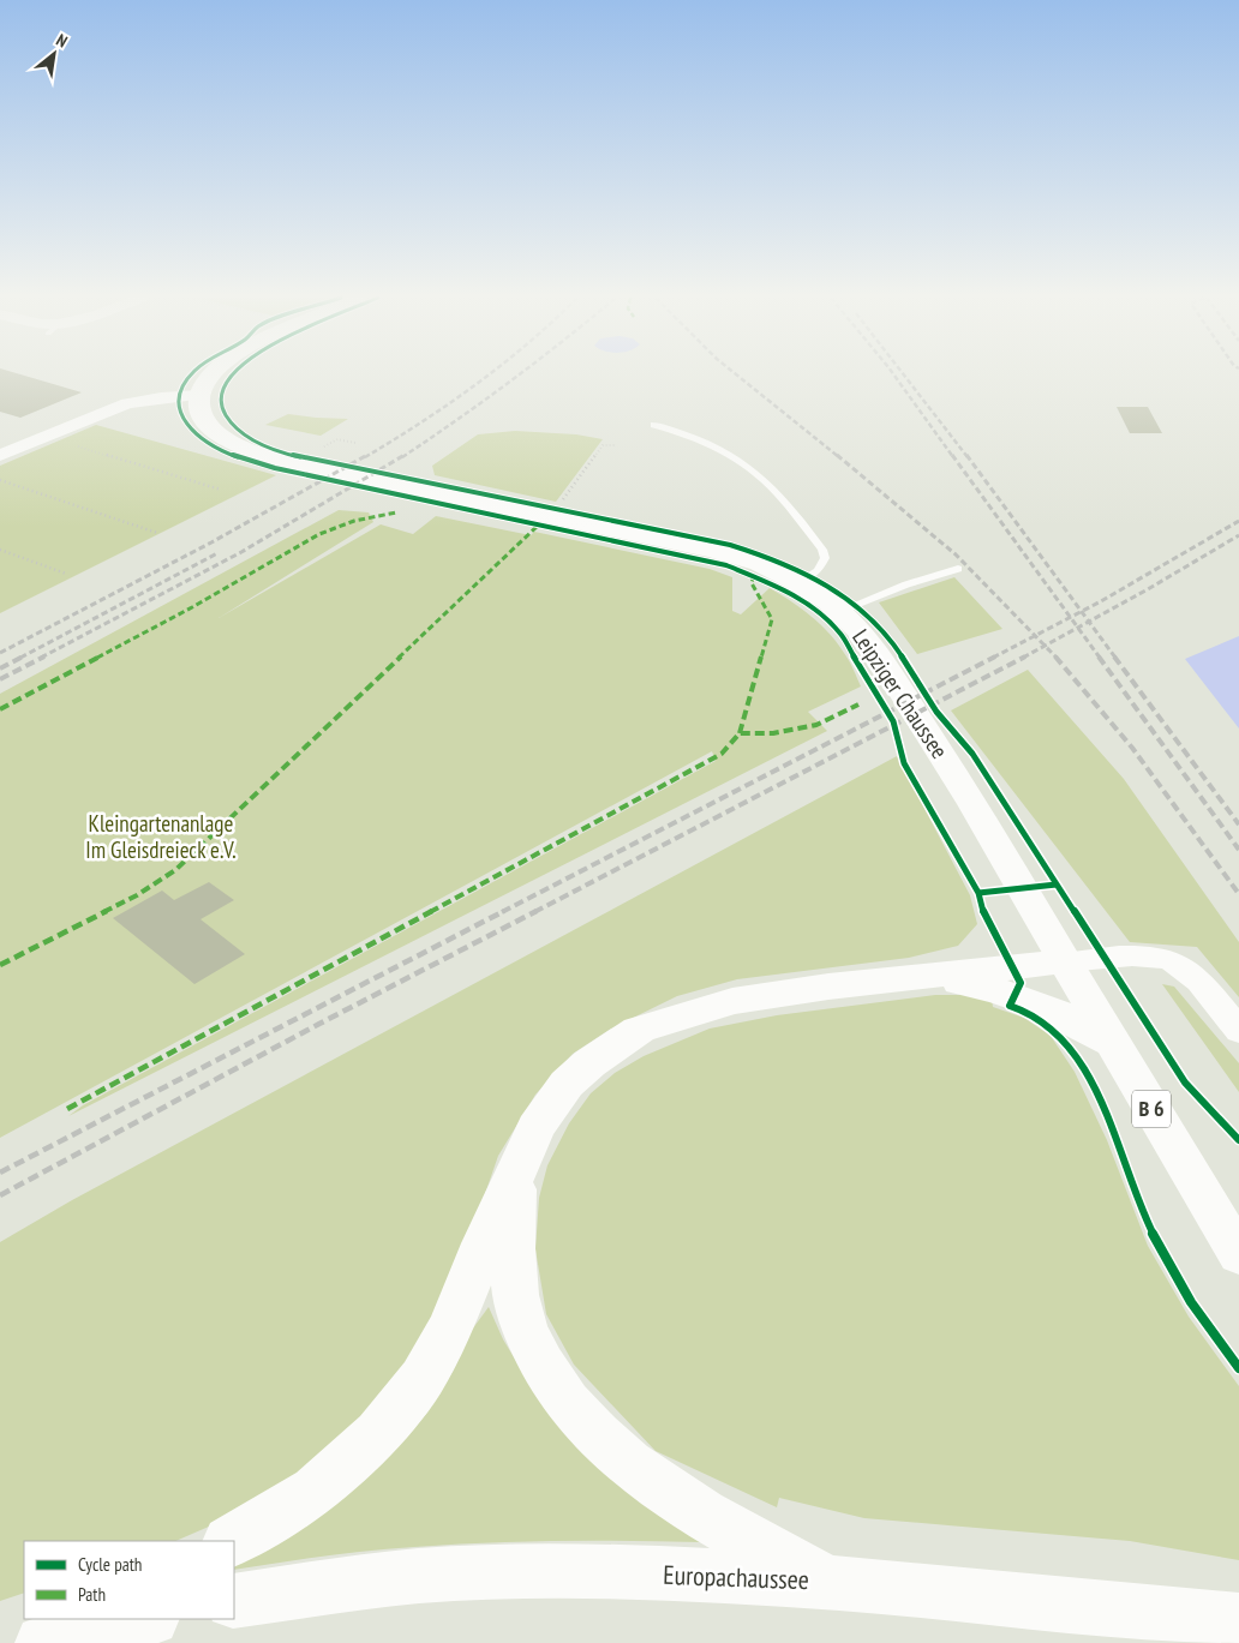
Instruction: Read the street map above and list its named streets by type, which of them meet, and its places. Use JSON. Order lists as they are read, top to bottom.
{
  "streets": {
    "main road": ["Leipziger Chaussee", "B 6", "Europachaussee"]
  },
  "parks": ["Kleingartenanlage Im Gleisdreieck e.V."],
  "legend": ["Cycle path", "Path"],
  "north": "top right"
}
